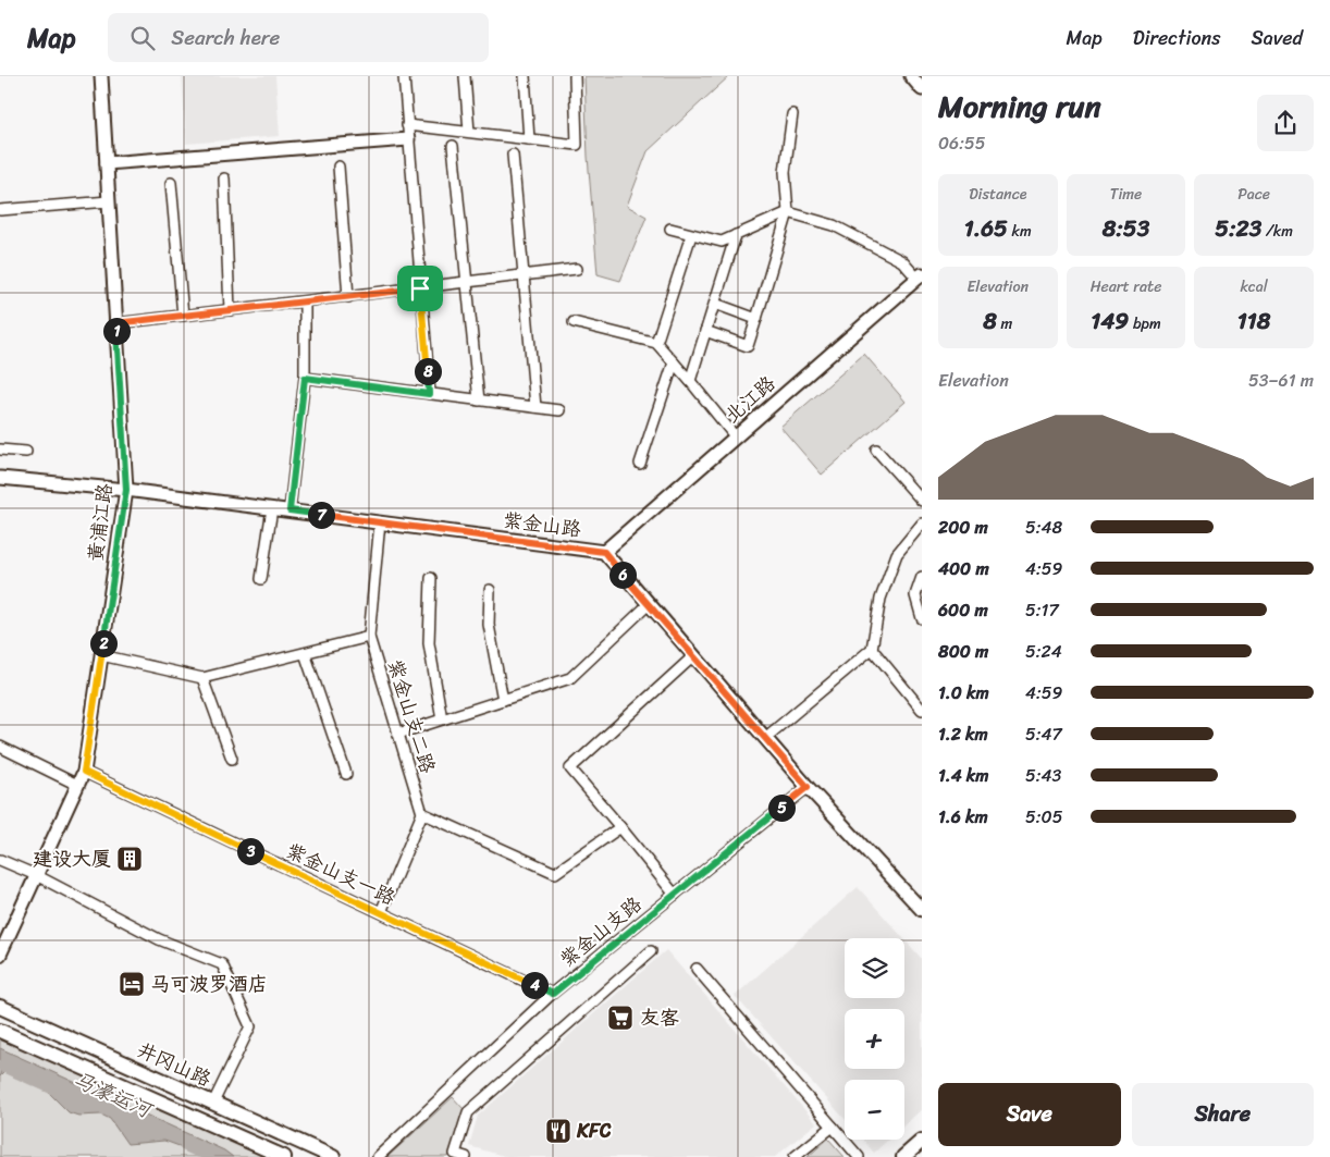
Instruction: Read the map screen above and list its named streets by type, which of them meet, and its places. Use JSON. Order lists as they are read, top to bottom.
{
  "streets": {
    "main road": ["井冈山路"],
    "street": [
      "北江路",
      "黄浦江路",
      "紫金山路",
      "紫金山支二路",
      "紫金山支一路",
      "紫金山支路"
    ]
  },
  "crossings": [
    ["北江路", "紫金山路"],
    ["黄浦江路", "紫金山路"],
    ["黄浦江路", "紫金山支一路"],
    ["紫金山路", "紫金山支二路"],
    ["紫金山路", "紫金山支路"],
    ["紫金山支一路", "紫金山支路"]
  ],
  "water": ["马濠运河"],
  "places": {
    "building": ["建设大厦"],
    "hotel": ["马可波罗酒店"],
    "supermarket": ["友客"],
    "restaurant": ["KFC"]
  },
  "page": {
    "header": "Map",
    "search": "Search here",
    "nav": ["Map", "Directions", "Saved"],
    "heading": ["Morning run", "06:55"],
    "stats": [
      ["Distance", "1.65 km"],
      ["Time", "8:53"],
      ["Pace", "5:23 /km"],
      ["Elevation", "8 m"],
      ["Heart rate", "149 bpm"],
      ["kcal", "118"]
    ],
    "pins": [
      "1",
      "8",
      "7",
      "6",
      "2",
      "5",
      "3",
      "4"
    ],
    "chart": ["Elevation", "53–61 m"],
    "list": [
      {
        "name": "200 m",
        "note": "5:48"
      },
      {
        "name": "400 m",
        "note": "4:59"
      },
      {
        "name": "600 m",
        "note": "5:17"
      },
      {
        "name": "800 m",
        "note": "5:24"
      },
      {
        "name": "1.0 km",
        "note": "4:59"
      },
      {
        "name": "1.2 km",
        "note": "5:47"
      },
      {
        "name": "1.4 km",
        "note": "5:43"
      },
      {
        "name": "1.6 km",
        "note": "5:05"
      }
    ],
    "map_buttons": ["+", "−"],
    "buttons": ["Save", "Share"]
  }
}
